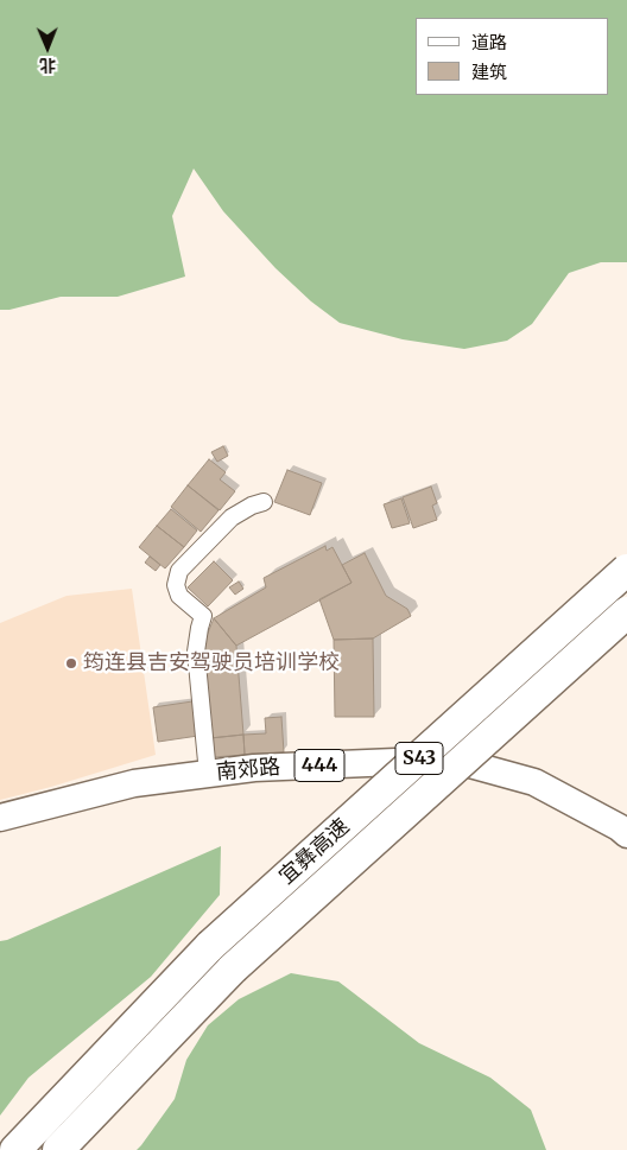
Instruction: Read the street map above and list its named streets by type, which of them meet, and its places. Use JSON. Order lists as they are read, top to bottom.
{
  "streets": {
    "highway": ["S43", "宜彝高速"],
    "main road": ["444", "南郊路"]
  },
  "places": ["筠连县吉安驾驶员培训学校"],
  "legend": ["道路", "建筑"],
  "north": "bottom"
}
